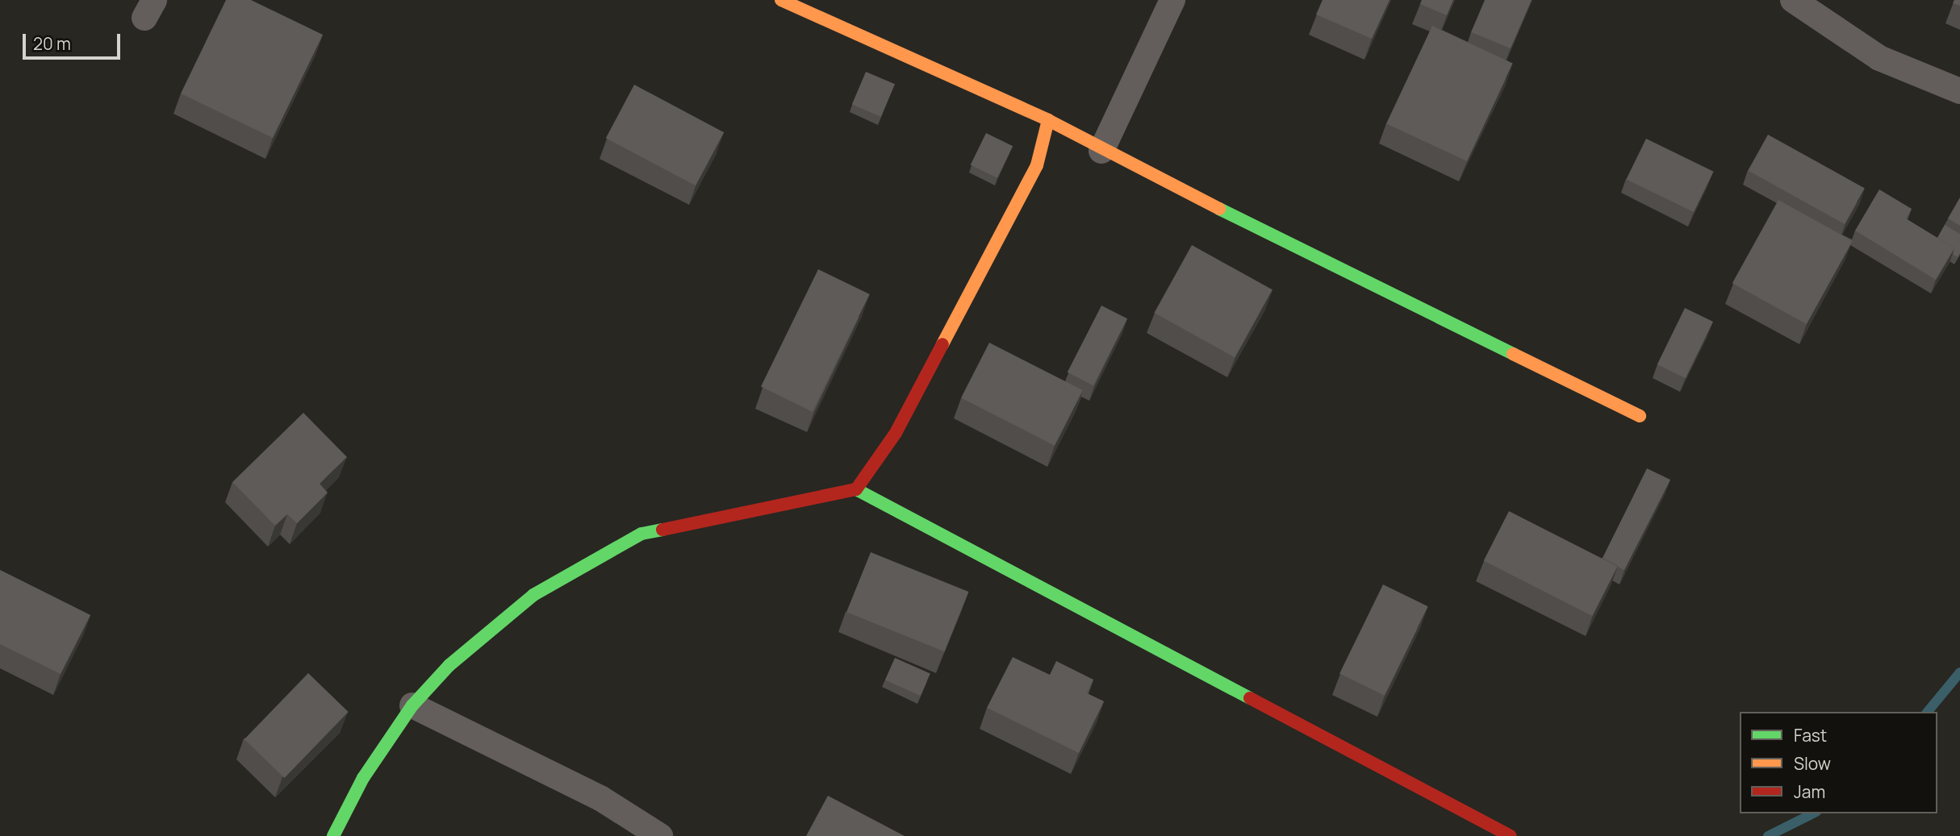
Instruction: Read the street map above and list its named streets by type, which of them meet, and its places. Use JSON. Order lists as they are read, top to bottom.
{
  "legend": ["Fast", "Slow", "Jam"],
  "scale_bar": "20 m"
}
